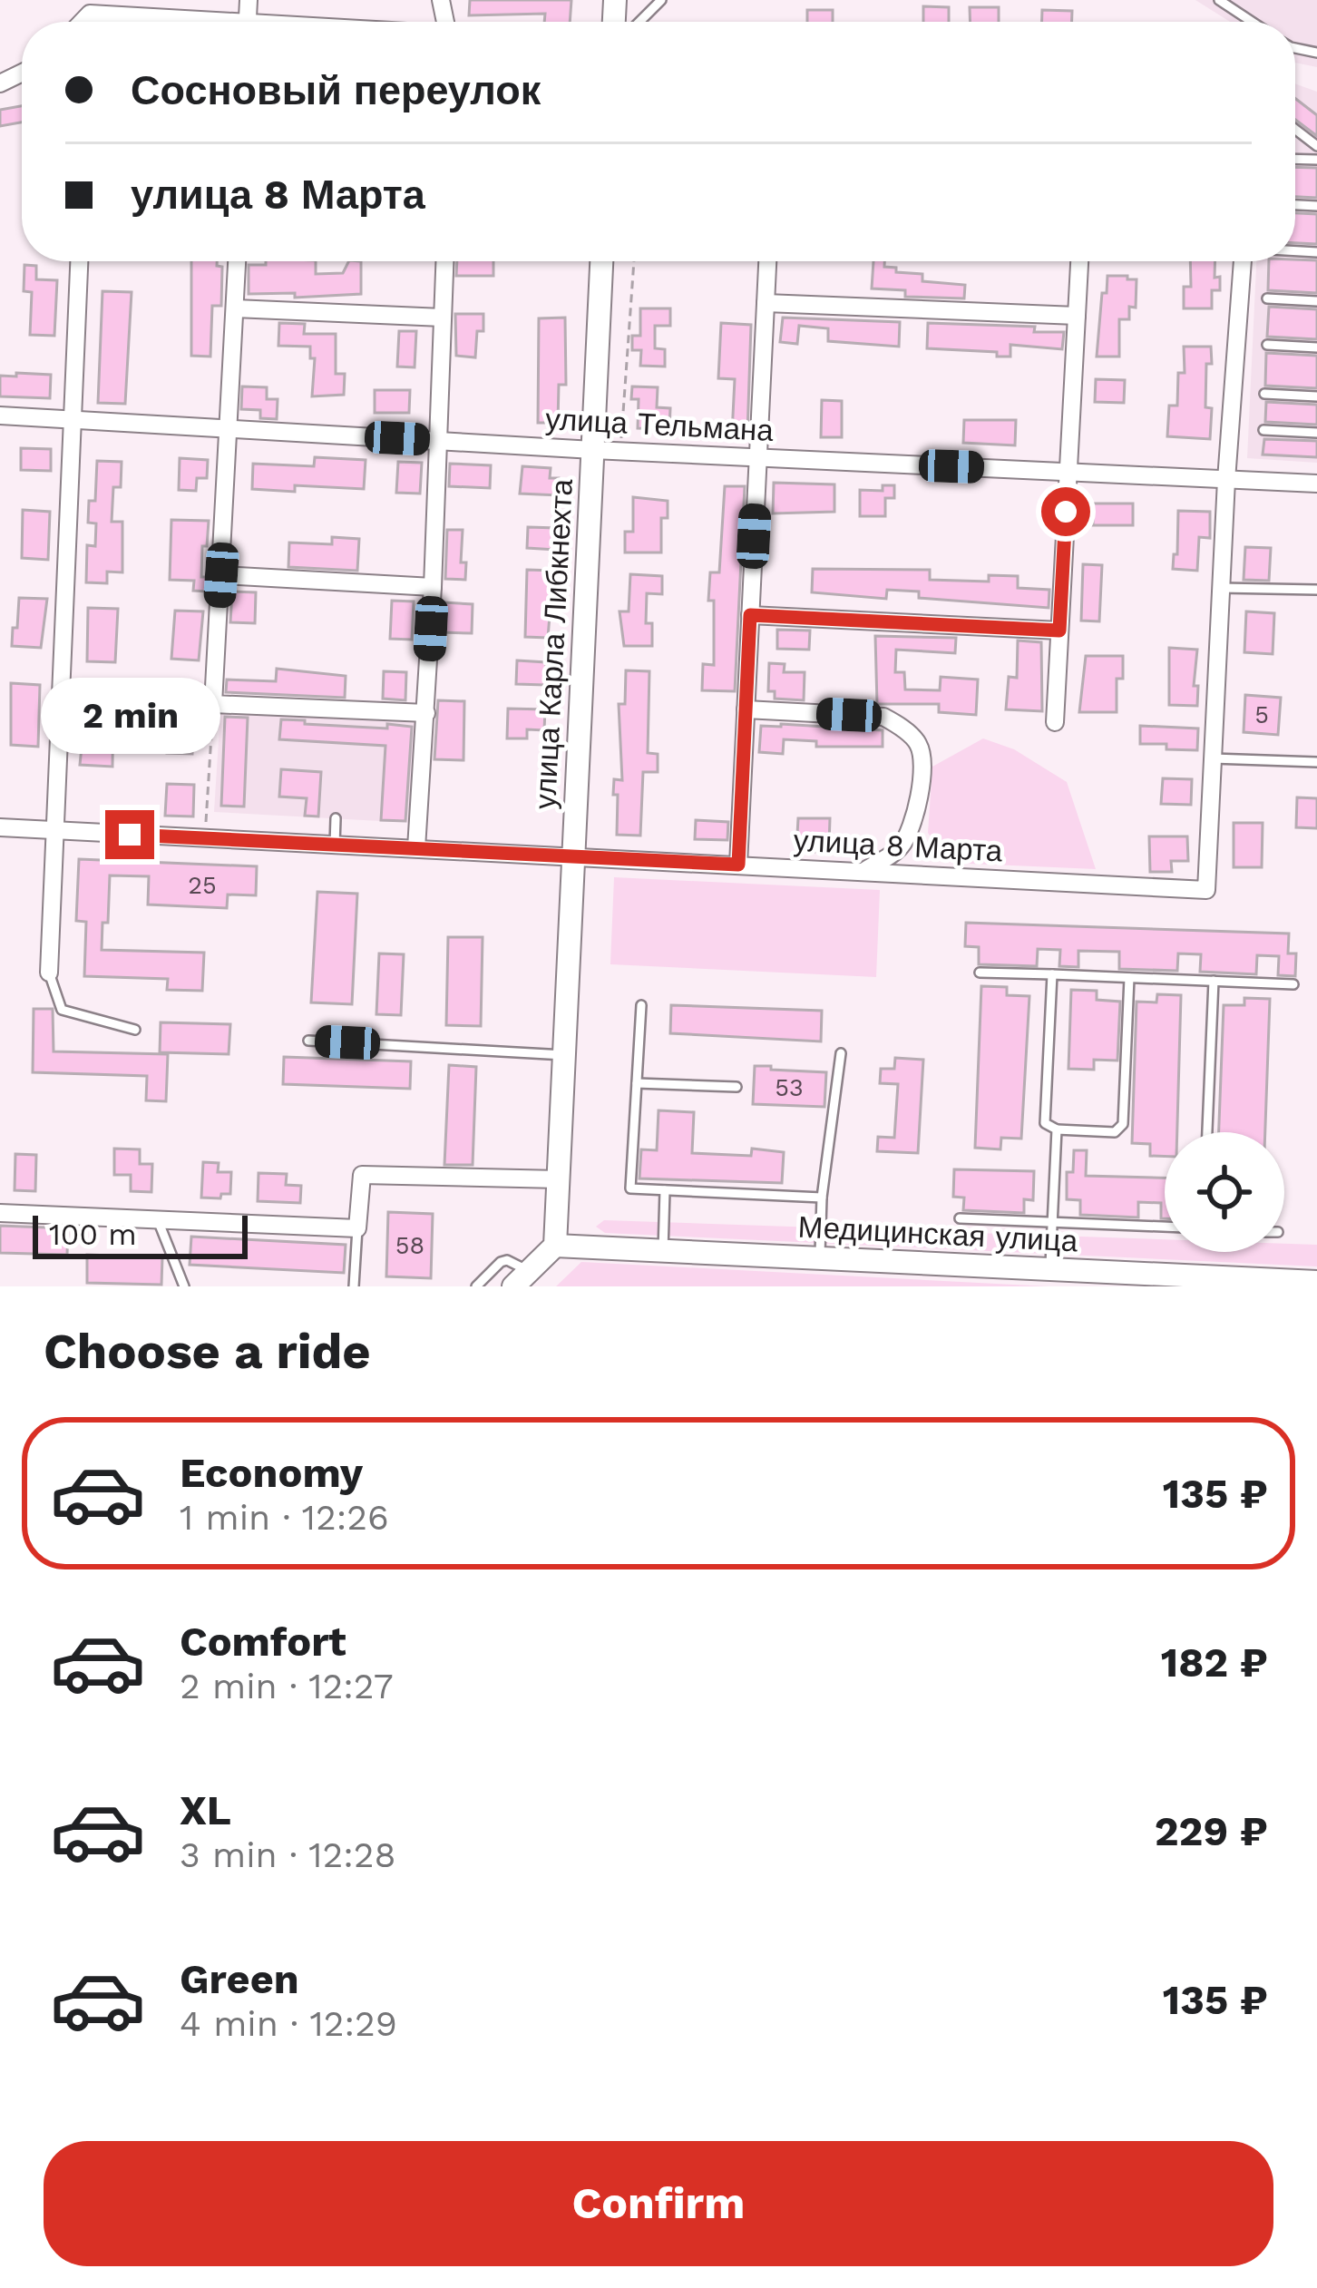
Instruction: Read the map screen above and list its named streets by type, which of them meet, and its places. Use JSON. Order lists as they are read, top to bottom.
{
  "streets": {
    "main road": ["улица Карла Либкнехта", "Медицинская улица"],
    "street": ["улица Тельмана", "улица 8 Марта"]
  },
  "crossings": [
    ["улица Тельмана", "улица Карла Либкнехта"],
    ["улица Карла Либкнехта", "улица 8 Марта"],
    ["улица Карла Либкнехта", "Медицинская улица"]
  ],
  "house_numbers": [
    "5",
    "25",
    "53",
    "58"
  ],
  "scale_bar": "100 m",
  "page": {
    "banner": ["Сосновый переулок", "улица 8 Марта"],
    "bubble": "2 min",
    "scale": "100 m",
    "heading": "Choose a ride",
    "list": [
      {
        "name": "Economy",
        "note": "1 min · 12:26",
        "value": "135 ₽"
      },
      {
        "name": "Comfort",
        "note": "2 min · 12:27",
        "value": "182 ₽"
      },
      {
        "name": "XL",
        "note": "3 min · 12:28",
        "value": "229 ₽"
      },
      {
        "name": "Green",
        "note": "4 min · 12:29",
        "value": "135 ₽"
      }
    ],
    "buttons": "Confirm"
  }
}
